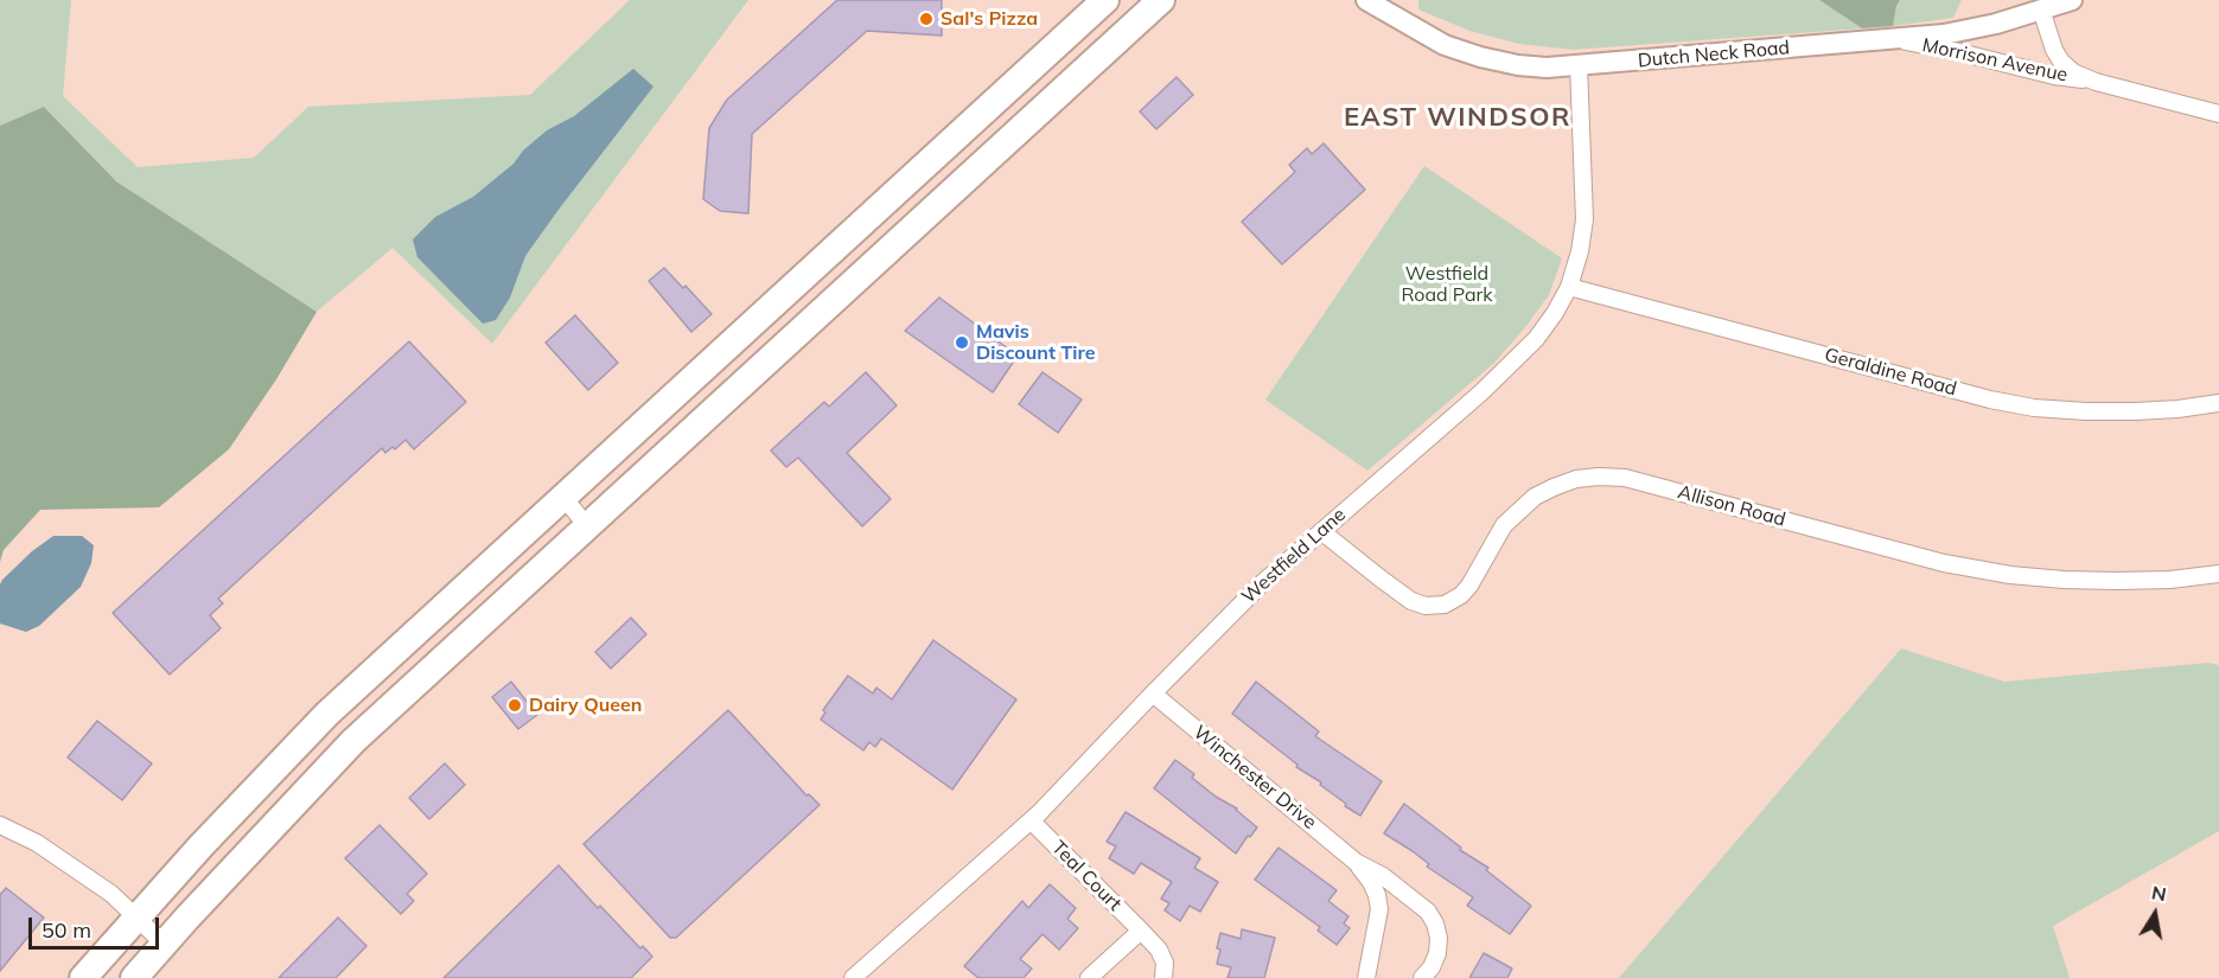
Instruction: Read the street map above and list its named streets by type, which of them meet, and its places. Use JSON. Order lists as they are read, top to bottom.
{
  "streets": {
    "street": [
      "Dutch Neck Road",
      "Morrison Avenue",
      "Geraldine Road",
      "Allison Road",
      "Westfield Lane",
      "Winchester Drive",
      "Teal Court"
    ]
  },
  "crossings": [
    ["Dutch Neck Road", "Morrison Avenue"],
    ["Dutch Neck Road", "Westfield Lane"],
    ["Geraldine Road", "Westfield Lane"],
    ["Allison Road", "Westfield Lane"],
    ["Westfield Lane", "Winchester Drive"],
    ["Westfield Lane", "Teal Court"]
  ],
  "districts": ["EAST WINDSOR"],
  "parks": ["Westfield Road Park"],
  "places": ["Sal's Pizza", "Mavis Discount Tire", "Dairy Queen"],
  "scale_bar": "50 m",
  "north": "top"
}
